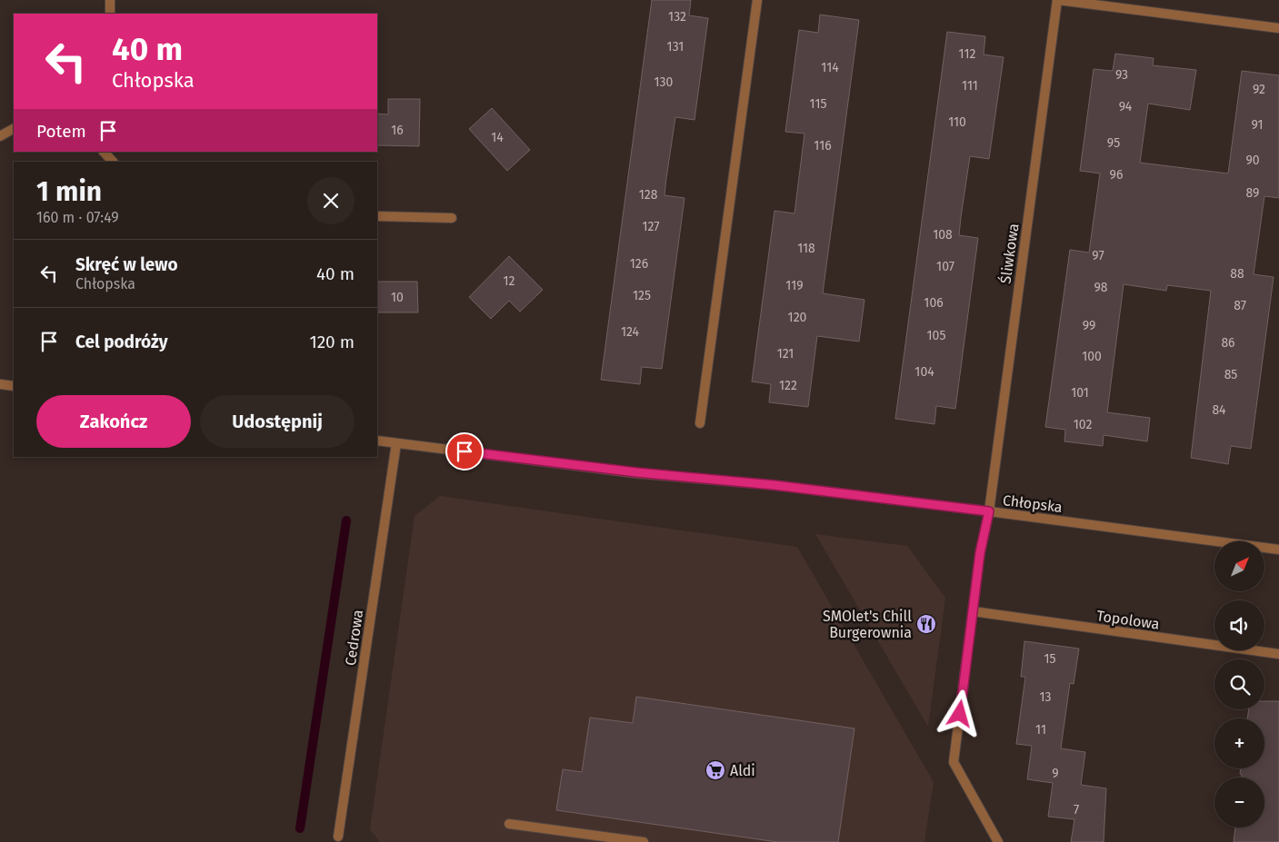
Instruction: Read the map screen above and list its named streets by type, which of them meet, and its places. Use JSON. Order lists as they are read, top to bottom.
{
  "streets": {
    "street": [
      "Śliwkowa",
      "Chłopska",
      "Topolowa",
      "Cedrowa"
    ]
  },
  "crossings": [
    ["Śliwkowa", "Chłopska"],
    ["Chłopska", "Cedrowa"]
  ],
  "places": {
    "restaurant": ["SMOlet's Chill Burgerownia"],
    "supermarket": ["Aldi"]
  },
  "house_numbers": [
    "132",
    "131",
    "112",
    "114",
    "93",
    "130",
    "111",
    "92",
    "115",
    "94",
    "110",
    "91",
    "16",
    "14",
    "95",
    "116",
    "90",
    "96",
    "89",
    "128",
    "127",
    "108",
    "118",
    "97",
    "126",
    "107",
    "88",
    "12",
    "119",
    "98",
    "125",
    "10",
    "106",
    "87",
    "120",
    "99",
    "124",
    "105",
    "86",
    "121",
    "100",
    "104",
    "85",
    "122",
    "101",
    "84",
    "102",
    "15",
    "13",
    "11",
    "9",
    "7"
  ],
  "north": "top right",
  "page": {
    "turn": ["40 m", "Chłopska"],
    "then": "Potem",
    "heading": ["1 min", "160 m · 07:49"],
    "list": [
      {
        "name": "Skręć w lewo",
        "note": "Chłopska",
        "value": "40 m"
      },
      {
        "name": "Cel podróży",
        "value": "120 m"
      }
    ],
    "buttons": ["Zakończ", "Udostępnij"],
    "map_buttons": ["+", "−"]
  }
}
